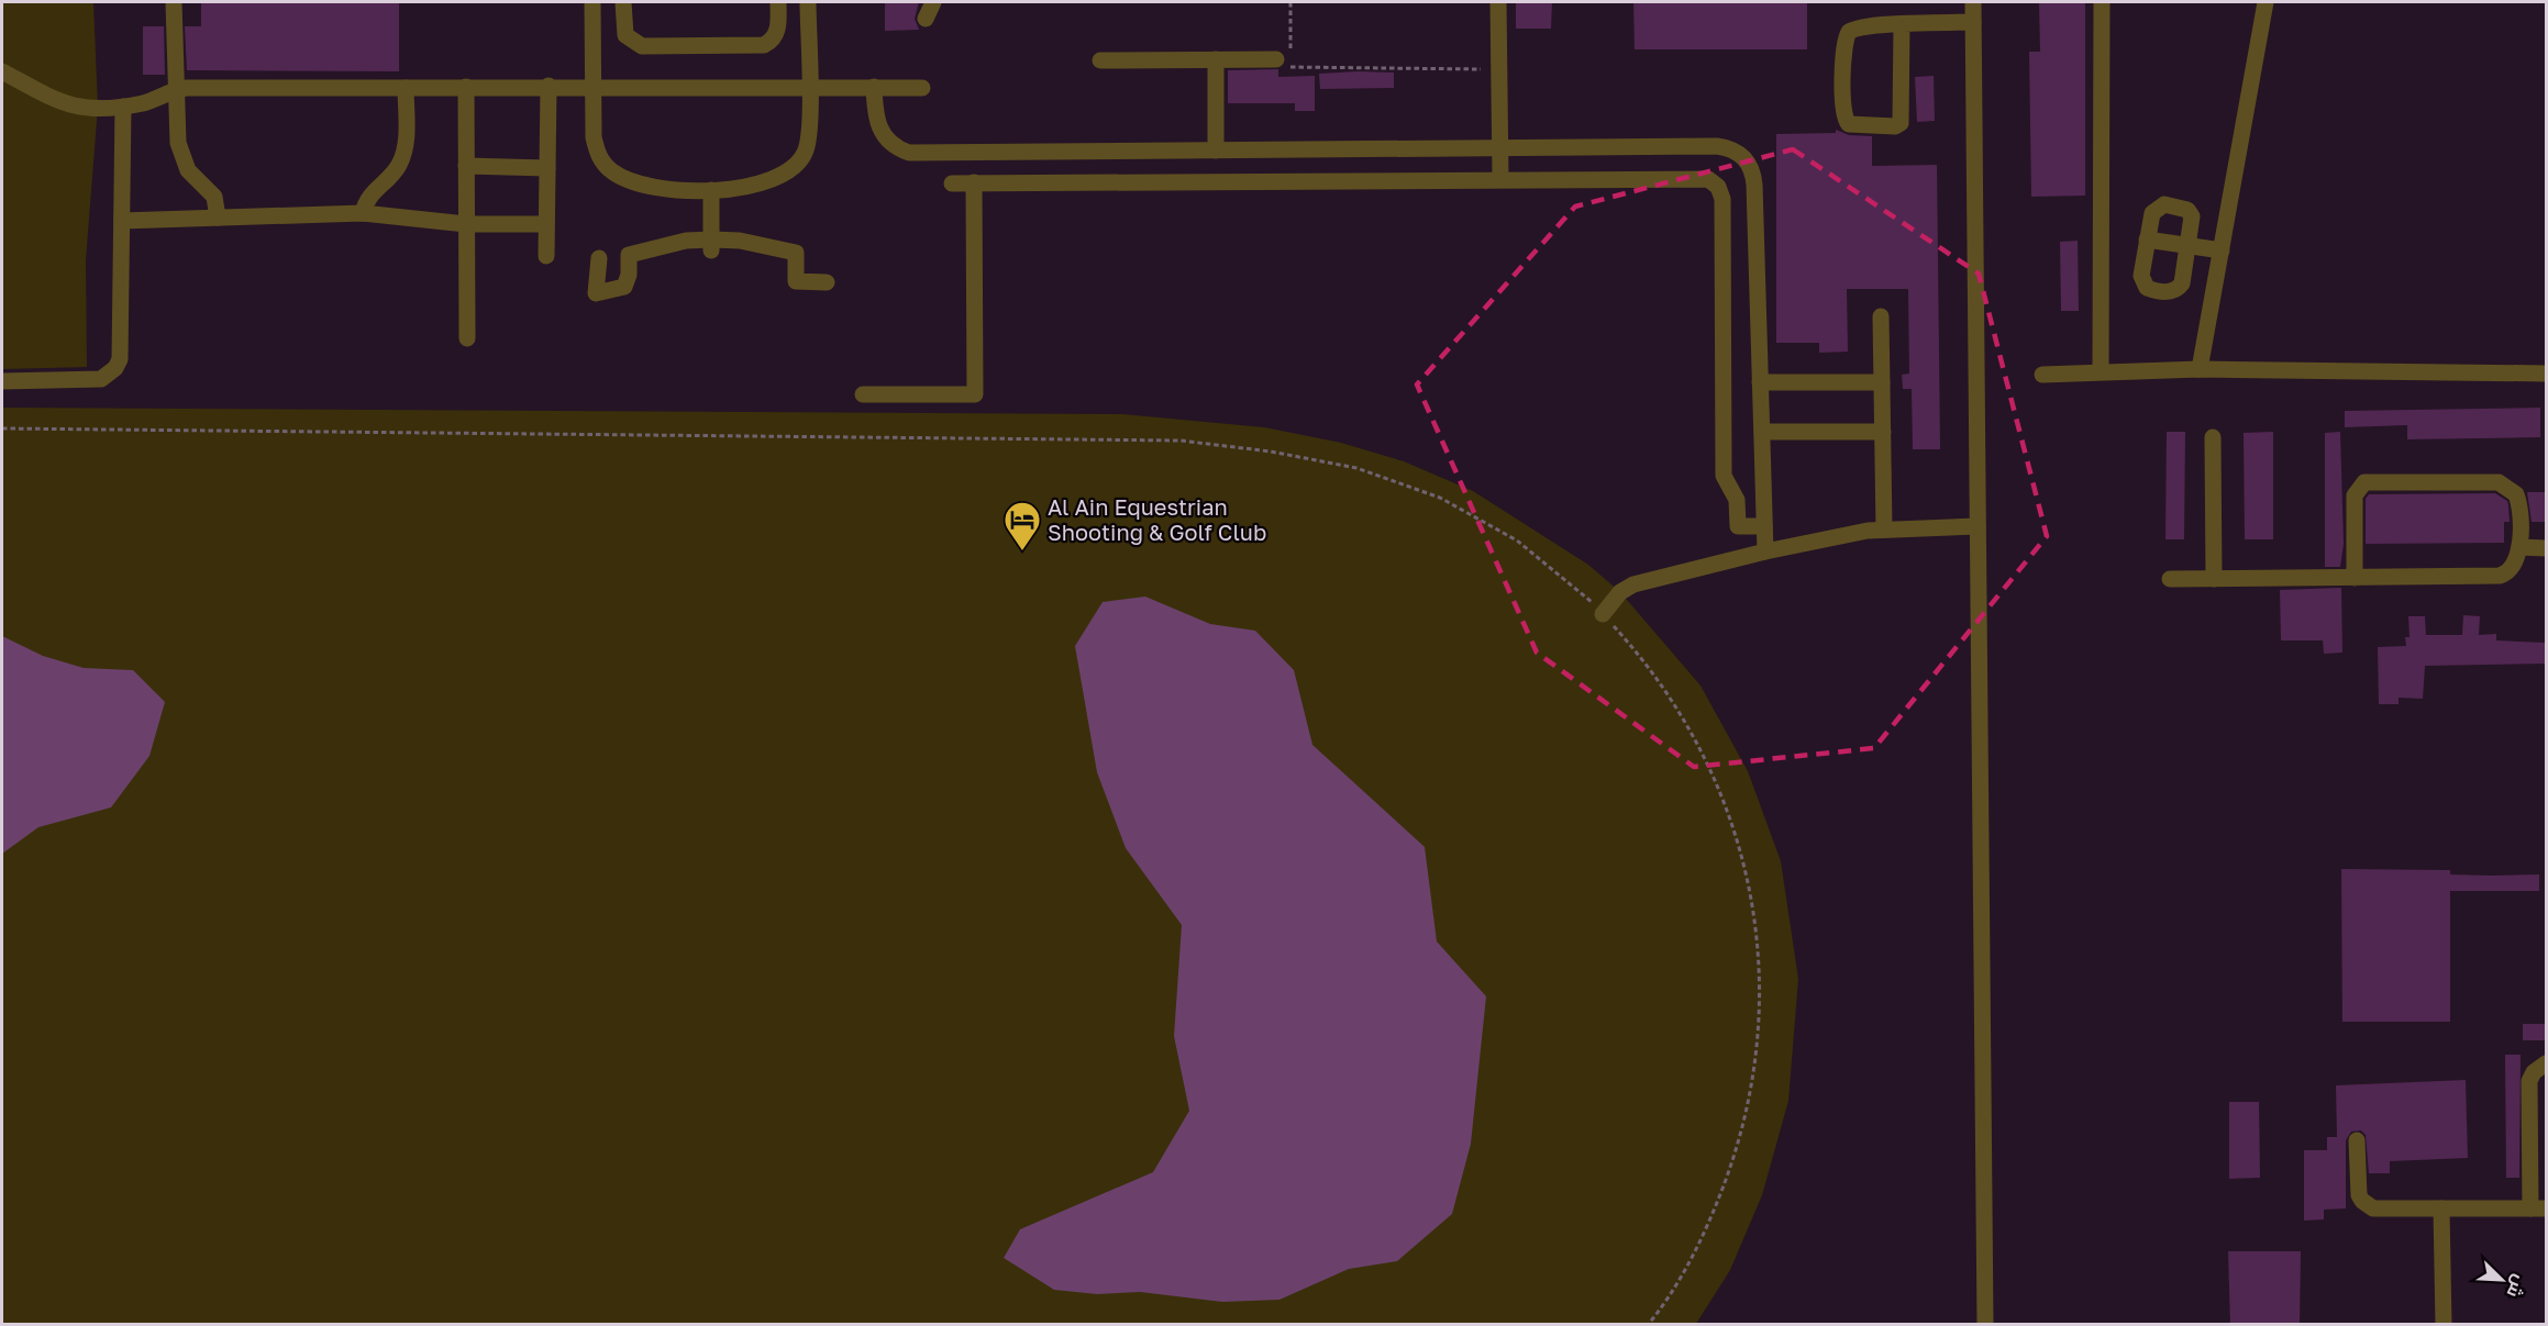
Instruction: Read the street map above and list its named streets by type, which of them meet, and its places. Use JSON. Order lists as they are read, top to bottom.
{
  "places": {
    "hotel": ["Al Ain Equestrian Shooting & Golf Club"]
  },
  "north": "bottom right"
}
